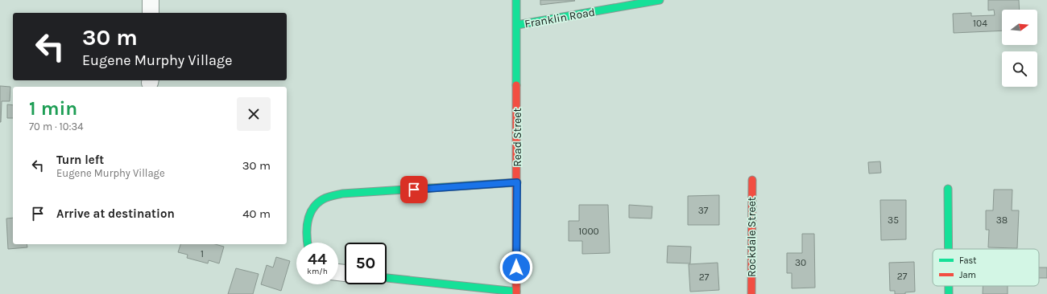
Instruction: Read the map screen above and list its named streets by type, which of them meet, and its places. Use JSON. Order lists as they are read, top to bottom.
{
  "streets": {
    "street": ["Franklin Road", "Read Street", "Rockdale Street"]
  },
  "crossings": [
    ["Franklin Road", "Read Street"]
  ],
  "house_numbers": [
    "104",
    "37",
    "35",
    "38",
    "1000",
    "1",
    "30",
    "27",
    "27"
  ],
  "legend": ["Fast", "Jam"],
  "north": "right",
  "page": {
    "turn": ["30 m", "Eugene Murphy Village"],
    "heading": ["1 min", "70 m · 10:34"],
    "list": [
      {
        "name": "Turn left",
        "note": "Eugene Murphy Village",
        "value": "30 m"
      },
      {
        "name": "Arrive at destination",
        "value": "40 m"
      }
    ],
    "speed": "44 km/h",
    "limit": "50"
  }
}
